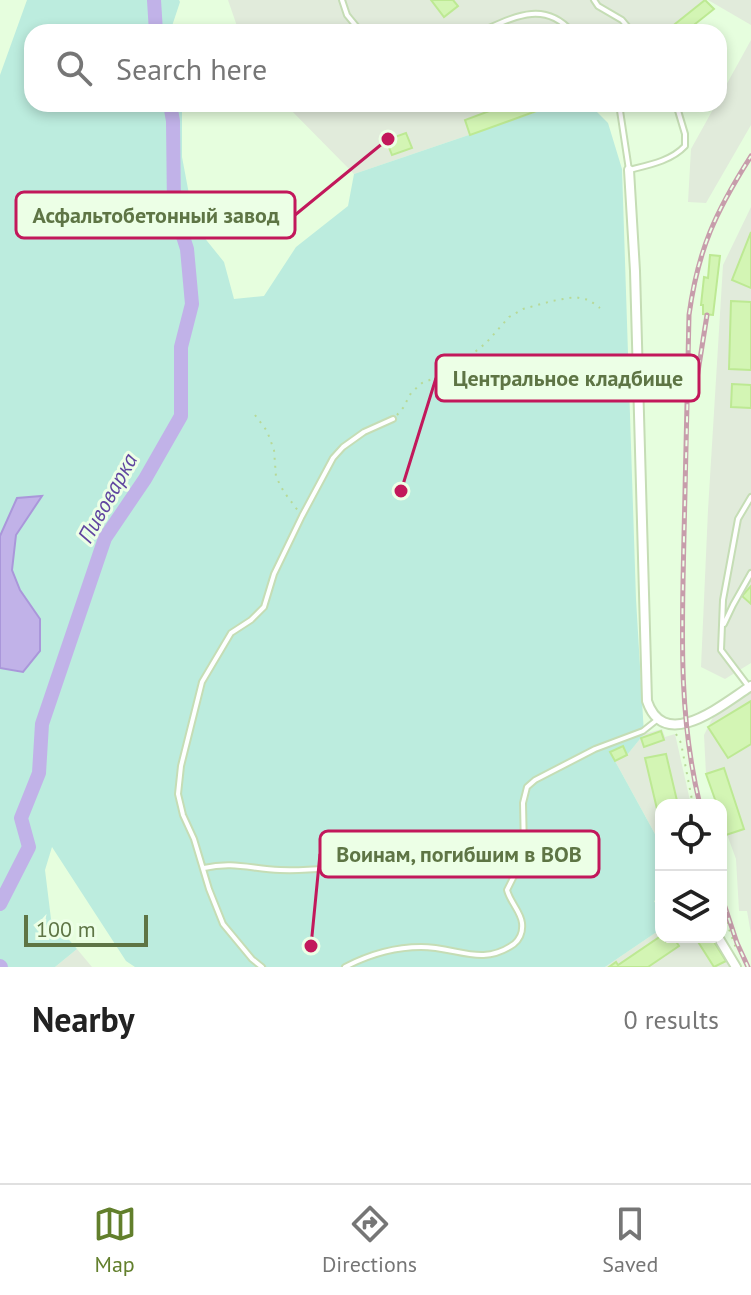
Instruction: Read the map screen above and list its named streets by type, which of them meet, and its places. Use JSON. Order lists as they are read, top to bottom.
{
  "water": ["Пивоварка"],
  "places": ["Асфальтобетонный завод", "Центральное кладбище", "Воинам, погибшим в ВОВ"],
  "scale_bar": "100 m",
  "page": {
    "search": "Search here",
    "scale": "100 m",
    "heading": ["Nearby", "0 results"],
    "nav": ["Map", "Directions", "Saved"]
  }
}
